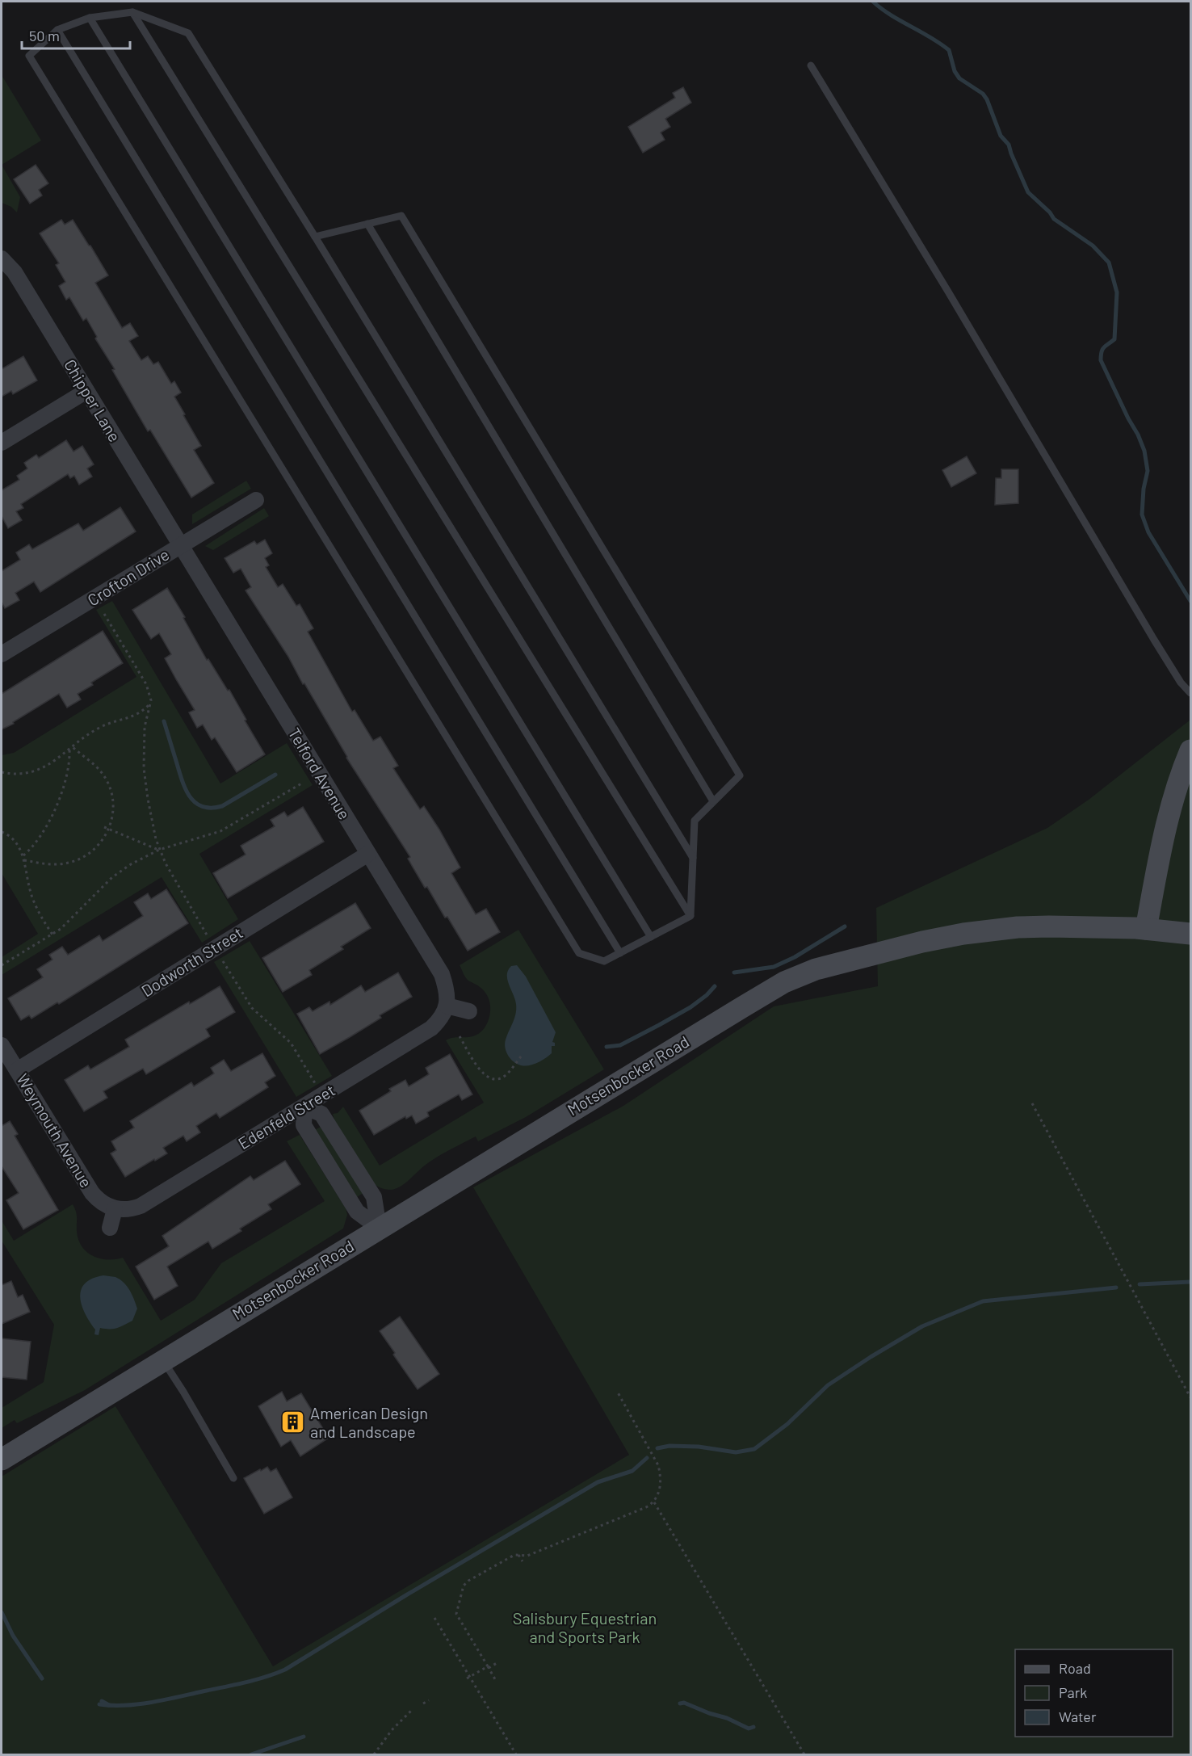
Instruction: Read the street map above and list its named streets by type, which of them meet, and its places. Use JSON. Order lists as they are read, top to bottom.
{
  "streets": {
    "main road": ["Motsenbocker Road"],
    "street": [
      "Chipper Lane",
      "Crofton Drive",
      "Telford Avenue",
      "Dodworth Street",
      "Edenfeld Street",
      "Weymouth Avenue"
    ]
  },
  "crossings": [
    ["Chipper Lane", "Crofton Drive"],
    ["Chipper Lane", "Telford Avenue"],
    ["Crofton Drive", "Telford Avenue"],
    ["Telford Avenue", "Dodworth Street"],
    ["Telford Avenue", "Edenfeld Street"],
    ["Dodworth Street", "Weymouth Avenue"],
    ["Edenfeld Street", "Weymouth Avenue"]
  ],
  "parks": ["Salisbury Equestrian and Sports Park"],
  "places": {
    "building": ["American Design and Landscape"]
  },
  "legend": ["Road", "Park", "Water"],
  "scale_bar": "50 m"
}
